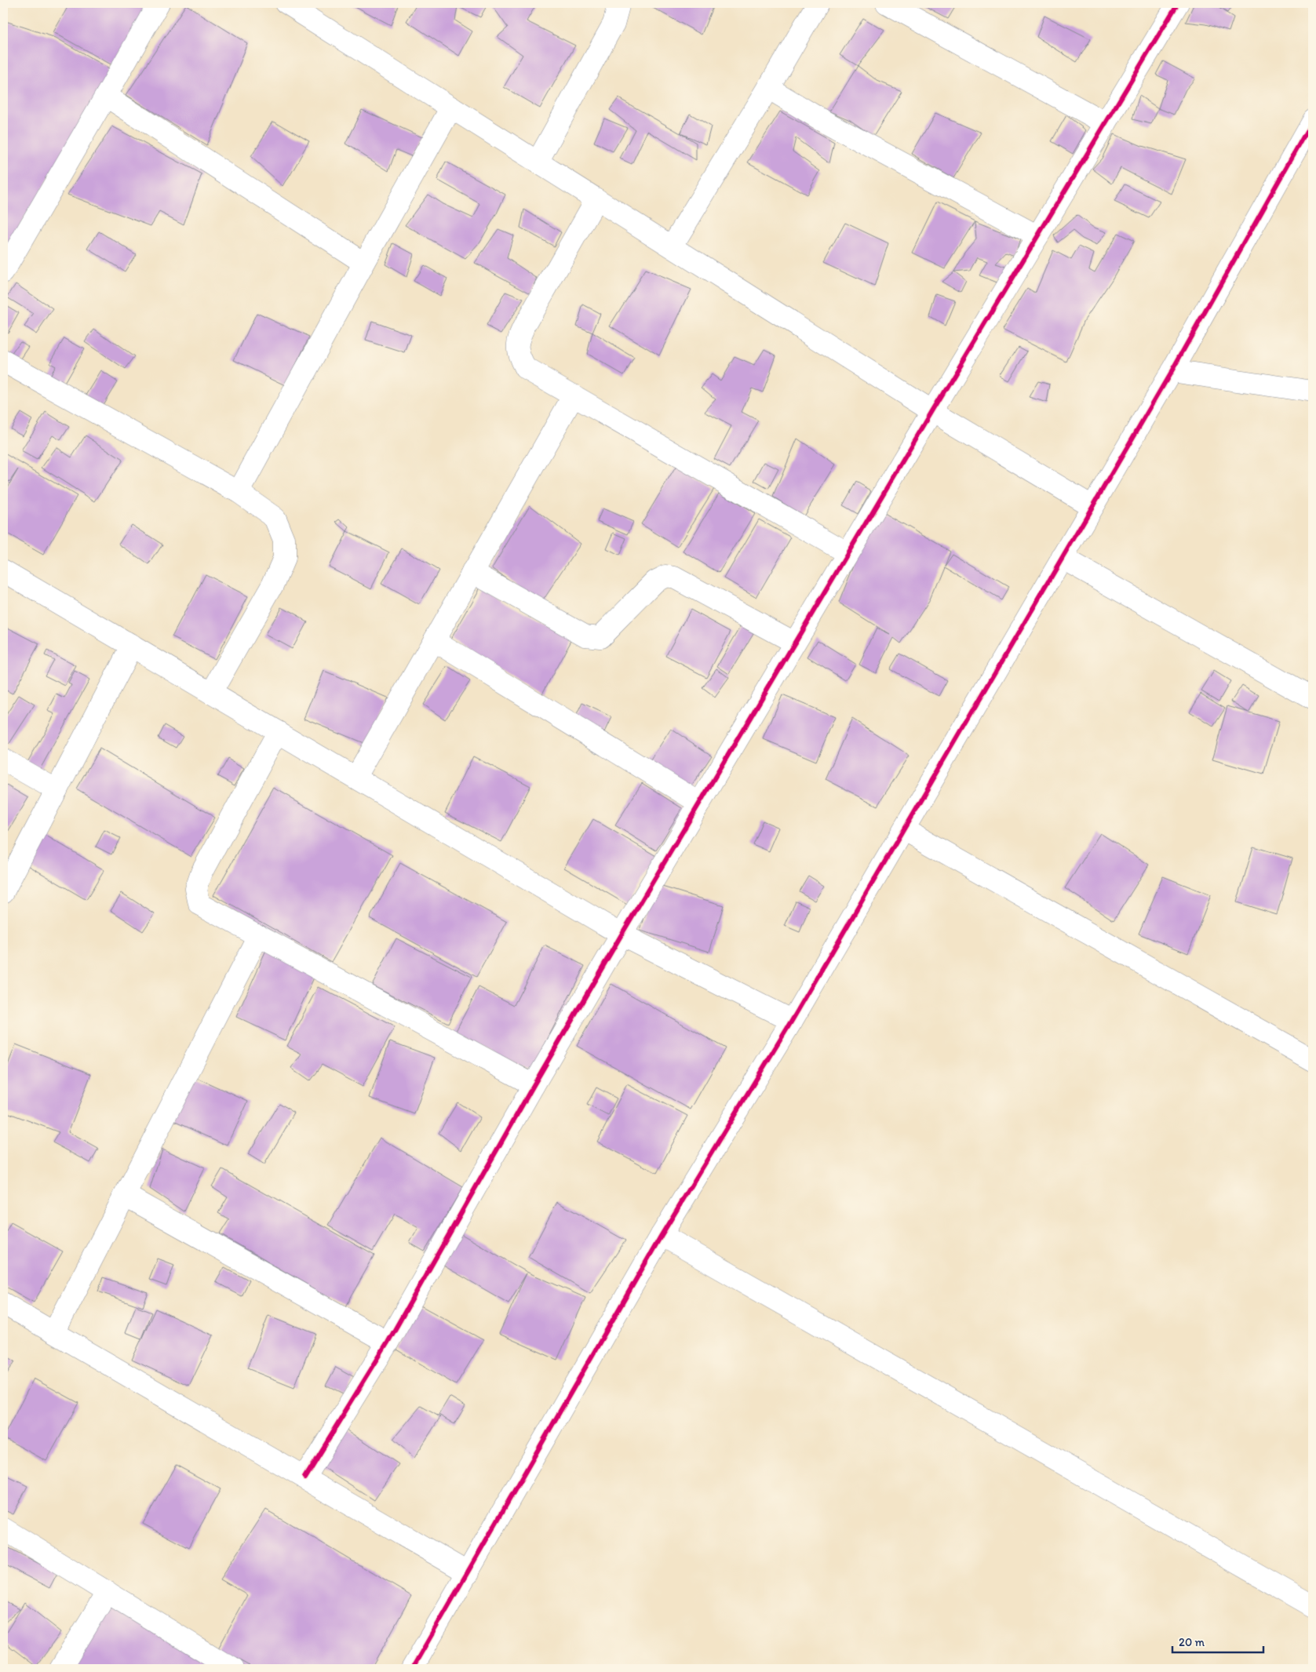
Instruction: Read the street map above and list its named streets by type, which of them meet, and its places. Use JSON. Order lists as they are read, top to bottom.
{
  "scale_bar": "20 m"
}
